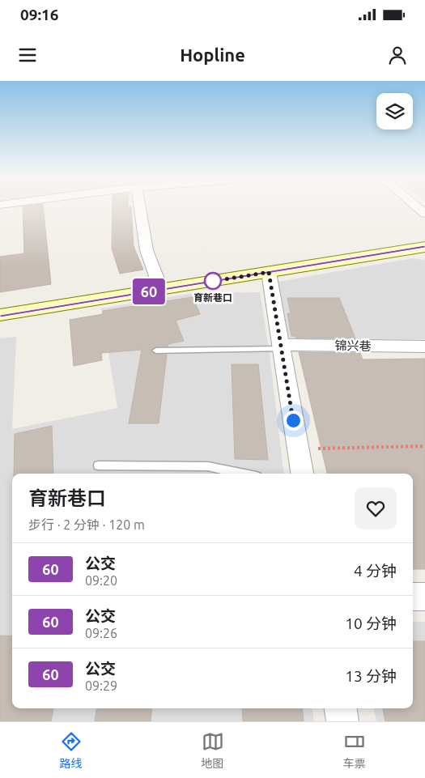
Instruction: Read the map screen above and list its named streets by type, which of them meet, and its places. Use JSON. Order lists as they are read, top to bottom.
{
  "streets": {
    "street": ["锦兴巷"]
  },
  "places": ["育新巷口"],
  "lines": ["bus line 60"],
  "page": {
    "status": "09:16",
    "header": "Hopline",
    "on_map": "60",
    "heading": ["育新巷口", "步行 · 2 分钟 · 120 m"],
    "list": [
      {
        "mark": "60",
        "name": "公交",
        "note": "09:20",
        "value": "4 分钟"
      },
      {
        "mark": "60",
        "name": "公交",
        "note": "09:26",
        "value": "10 分钟"
      },
      {
        "mark": "60",
        "name": "公交",
        "note": "09:29",
        "value": "13 分钟"
      }
    ],
    "tabs": ["路线", "地图", "车票"]
  }
}
